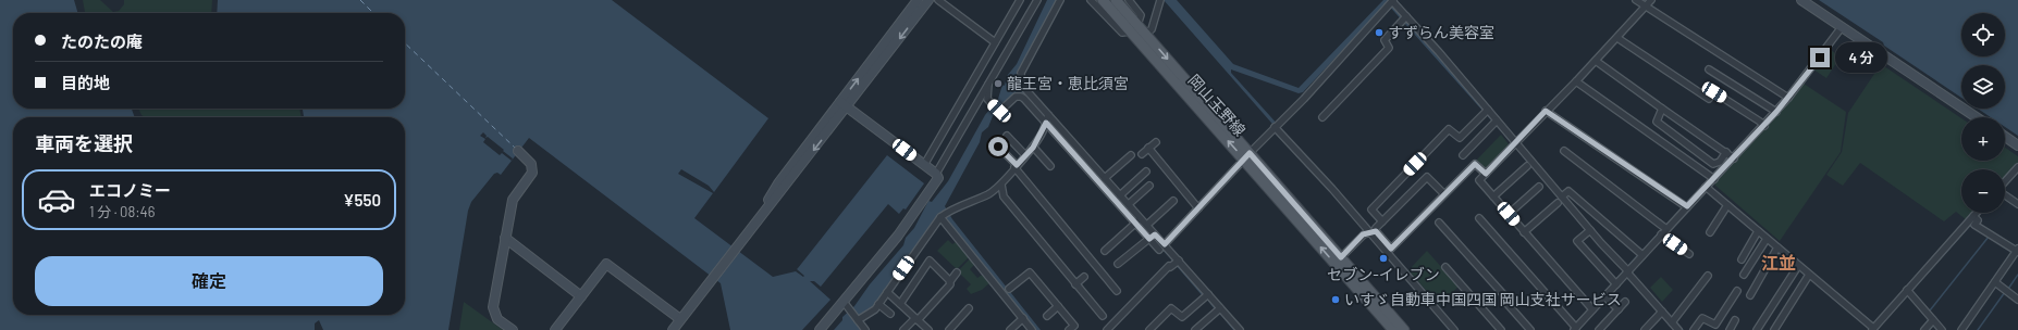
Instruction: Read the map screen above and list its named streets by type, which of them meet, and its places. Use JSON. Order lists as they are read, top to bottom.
{
  "streets": {
    "main road": ["岡山玉野線"]
  },
  "districts": ["江並"],
  "places": [
    "すずらん美容室",
    "龍王宮・恵比須宮",
    "セブン-イレブン",
    "いすゞ自動車中国四国 岡山支社サービス"
  ],
  "page": {
    "map_buttons": ["+", "−"],
    "banner": ["たのたの庵", "目的地"],
    "bubble": "4 分",
    "heading": "車両を選択",
    "list": [
      {
        "name": "エコノミー",
        "note": "1 分 · 08:46",
        "value": "¥550"
      }
    ],
    "buttons": "確定"
  }
}
